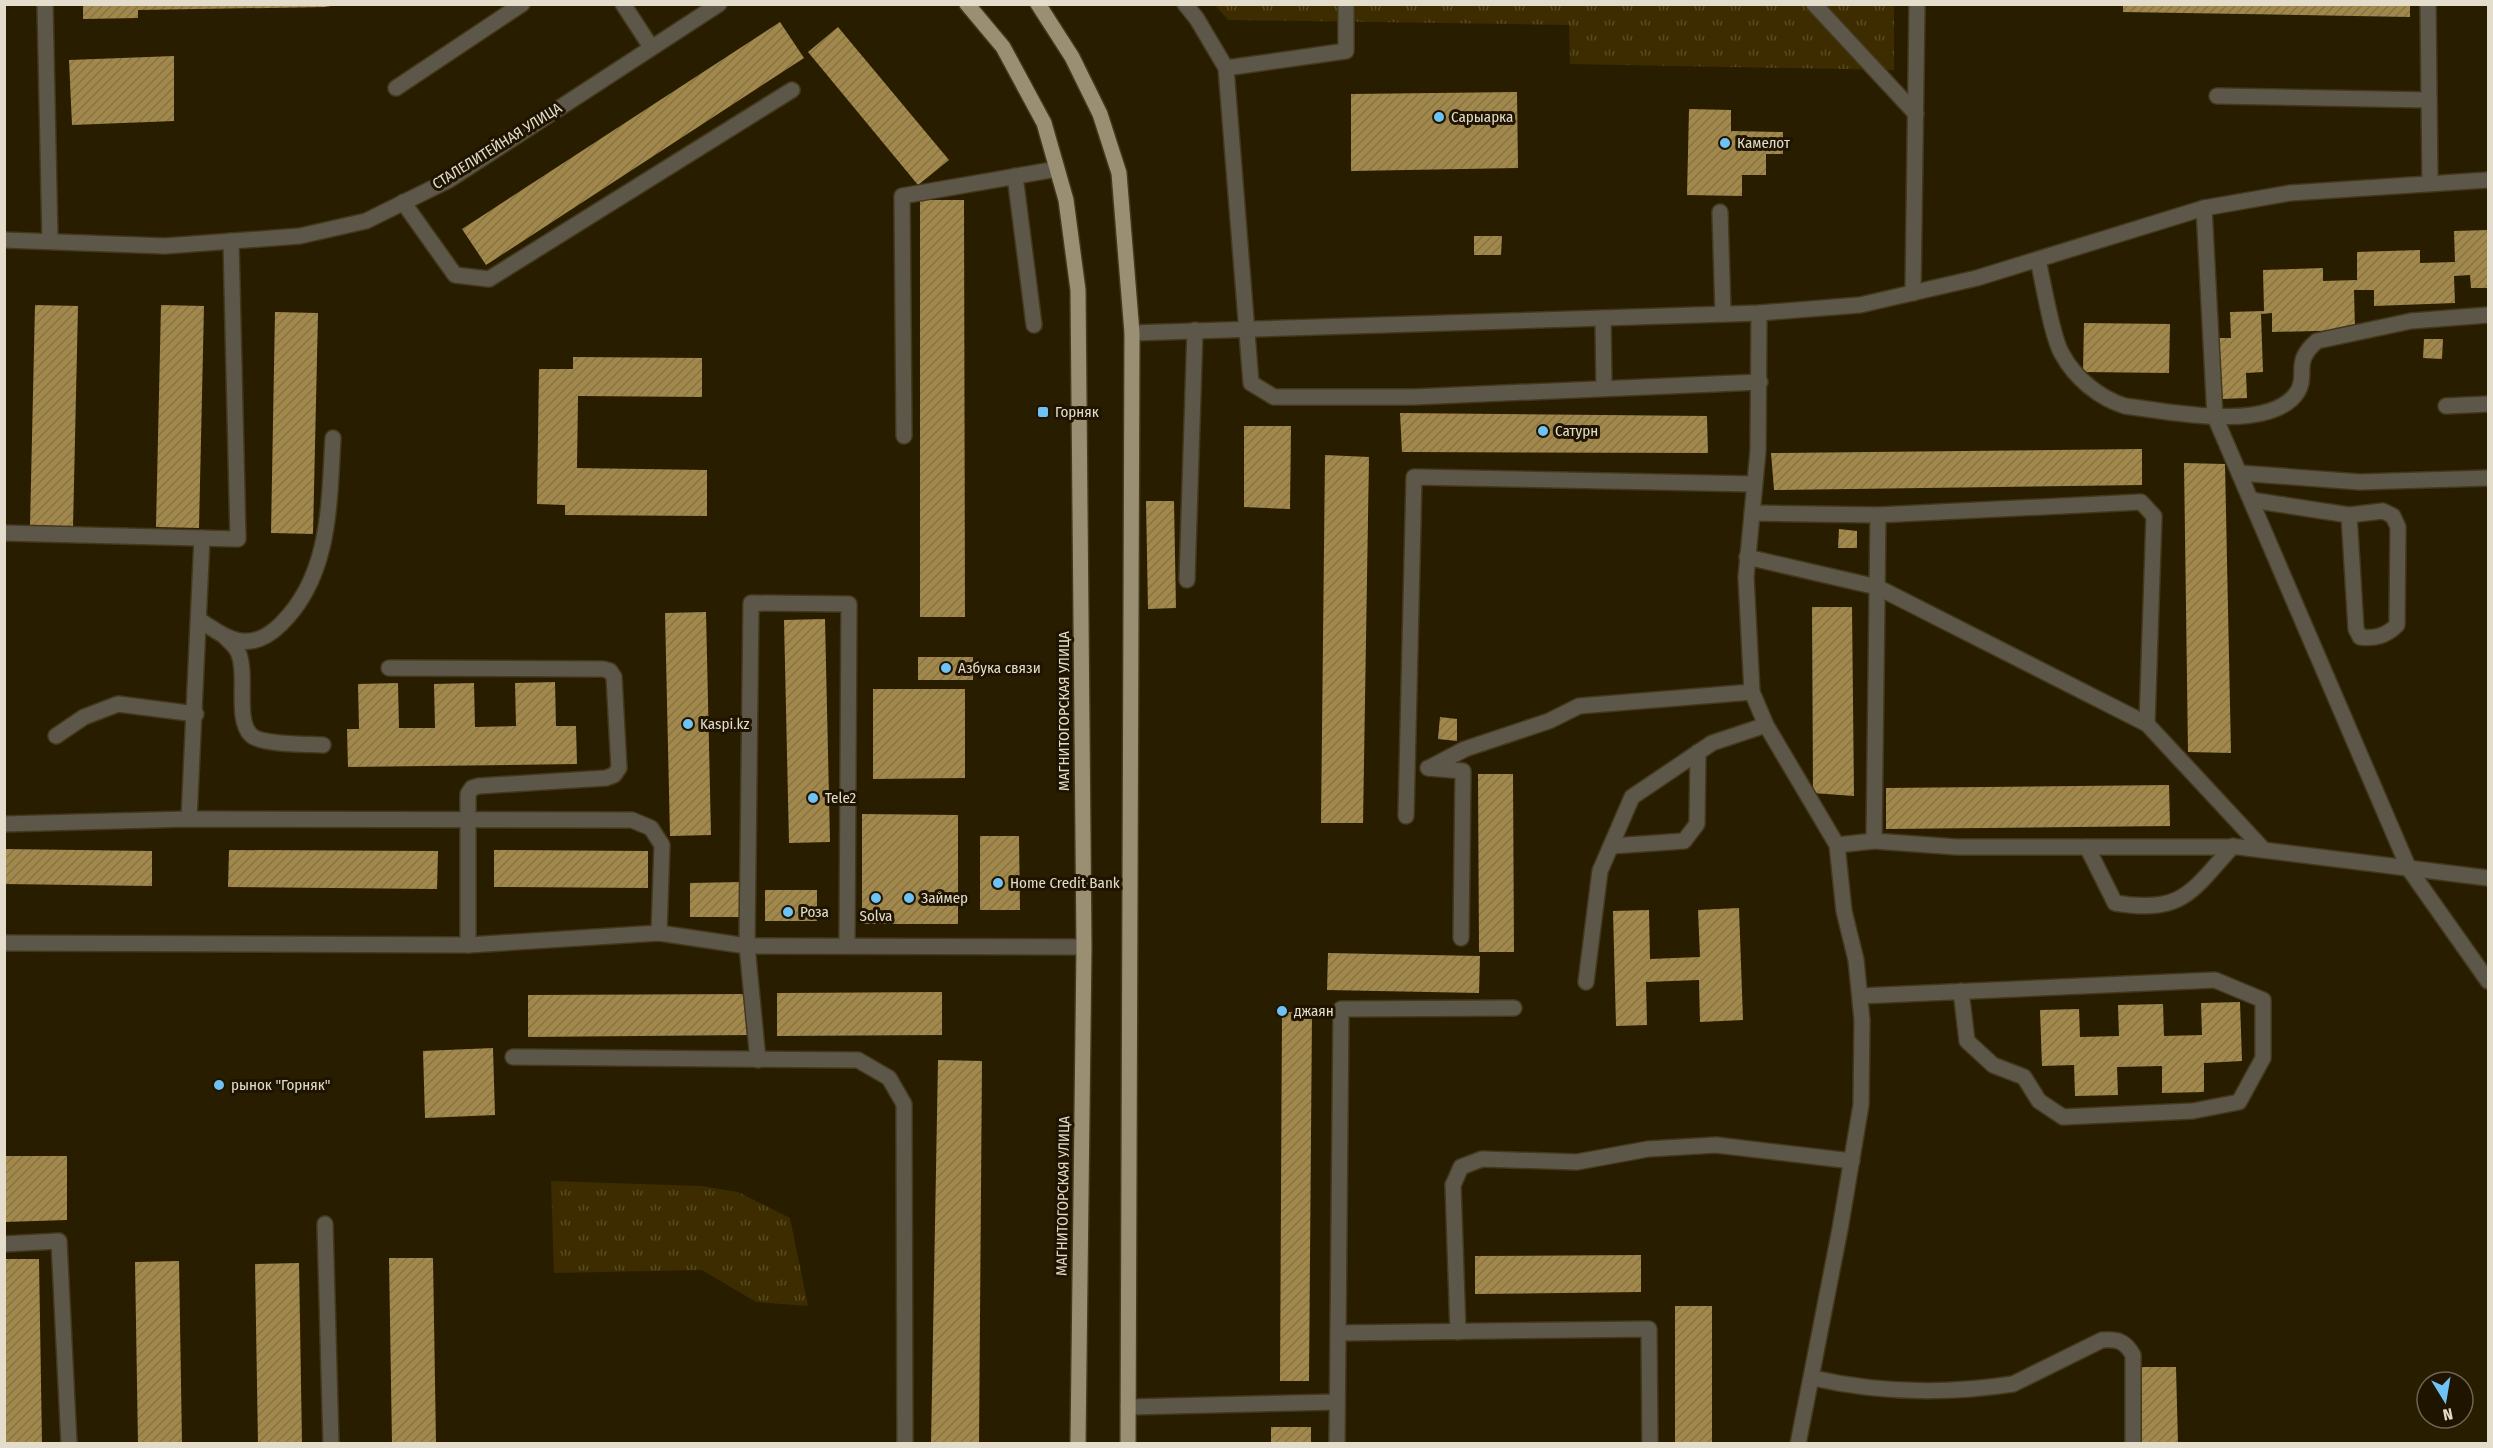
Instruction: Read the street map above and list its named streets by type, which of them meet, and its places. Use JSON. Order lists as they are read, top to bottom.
{
  "streets": {
    "main road": ["МАГНИТОГОРСКАЯ УЛИЦА"],
    "street": ["СТАЛЕЛИТЕЙНАЯ УЛИЦА"]
  },
  "places": {
    "other": [
      "Сарыарка",
      "Камелот",
      "Сатурн",
      "Азбука связи",
      "Kaspi.kz",
      "Tele2",
      "Home Credit Bank",
      "Solva",
      "Займер",
      "Роза",
      "джаян",
      "рынок \"Горняк\""
    ],
    "transit": ["Горняк"]
  },
  "north": "bottom"
}
